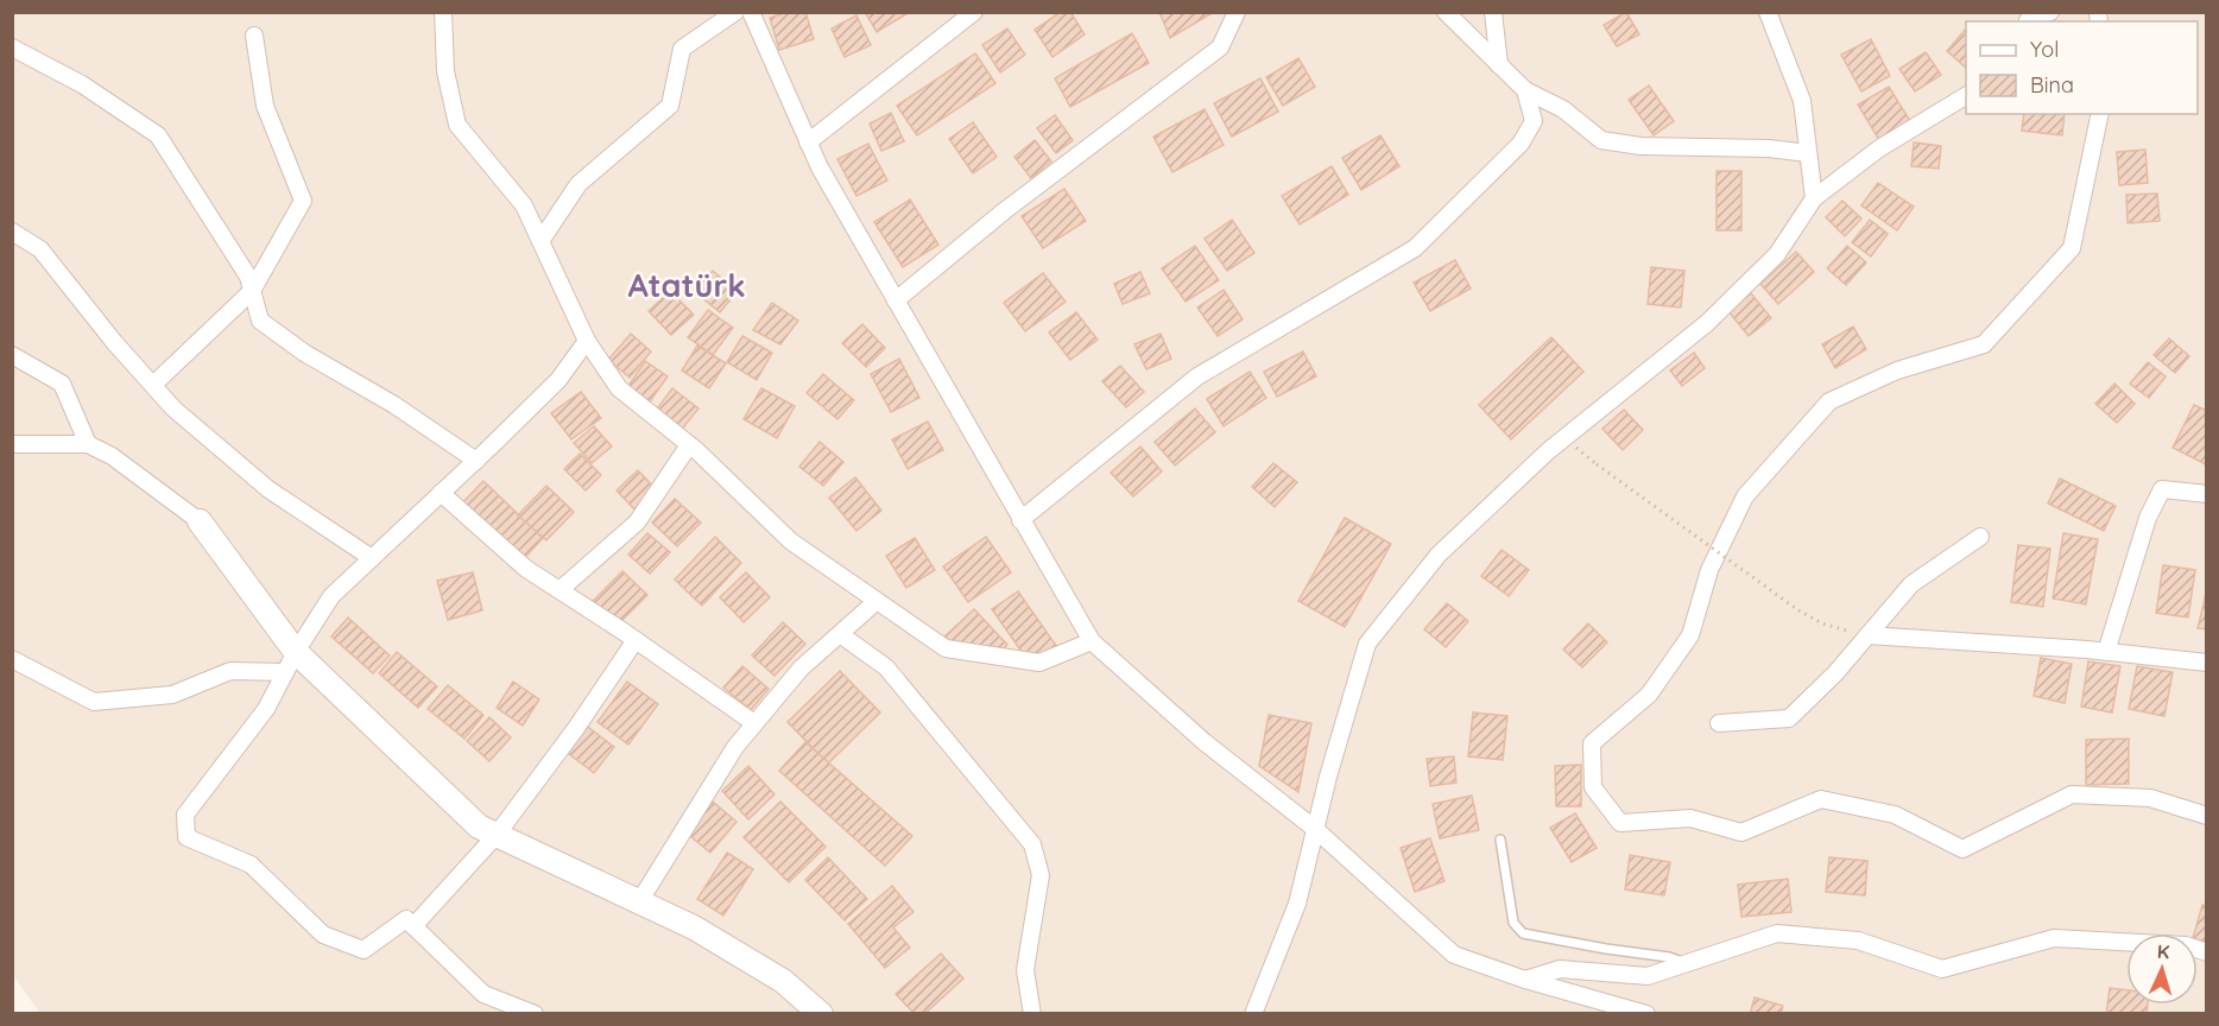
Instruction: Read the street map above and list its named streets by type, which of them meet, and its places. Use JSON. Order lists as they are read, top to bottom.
{
  "districts": ["Atatürk"],
  "legend": ["Yol", "Bina"],
  "north": "top"
}
